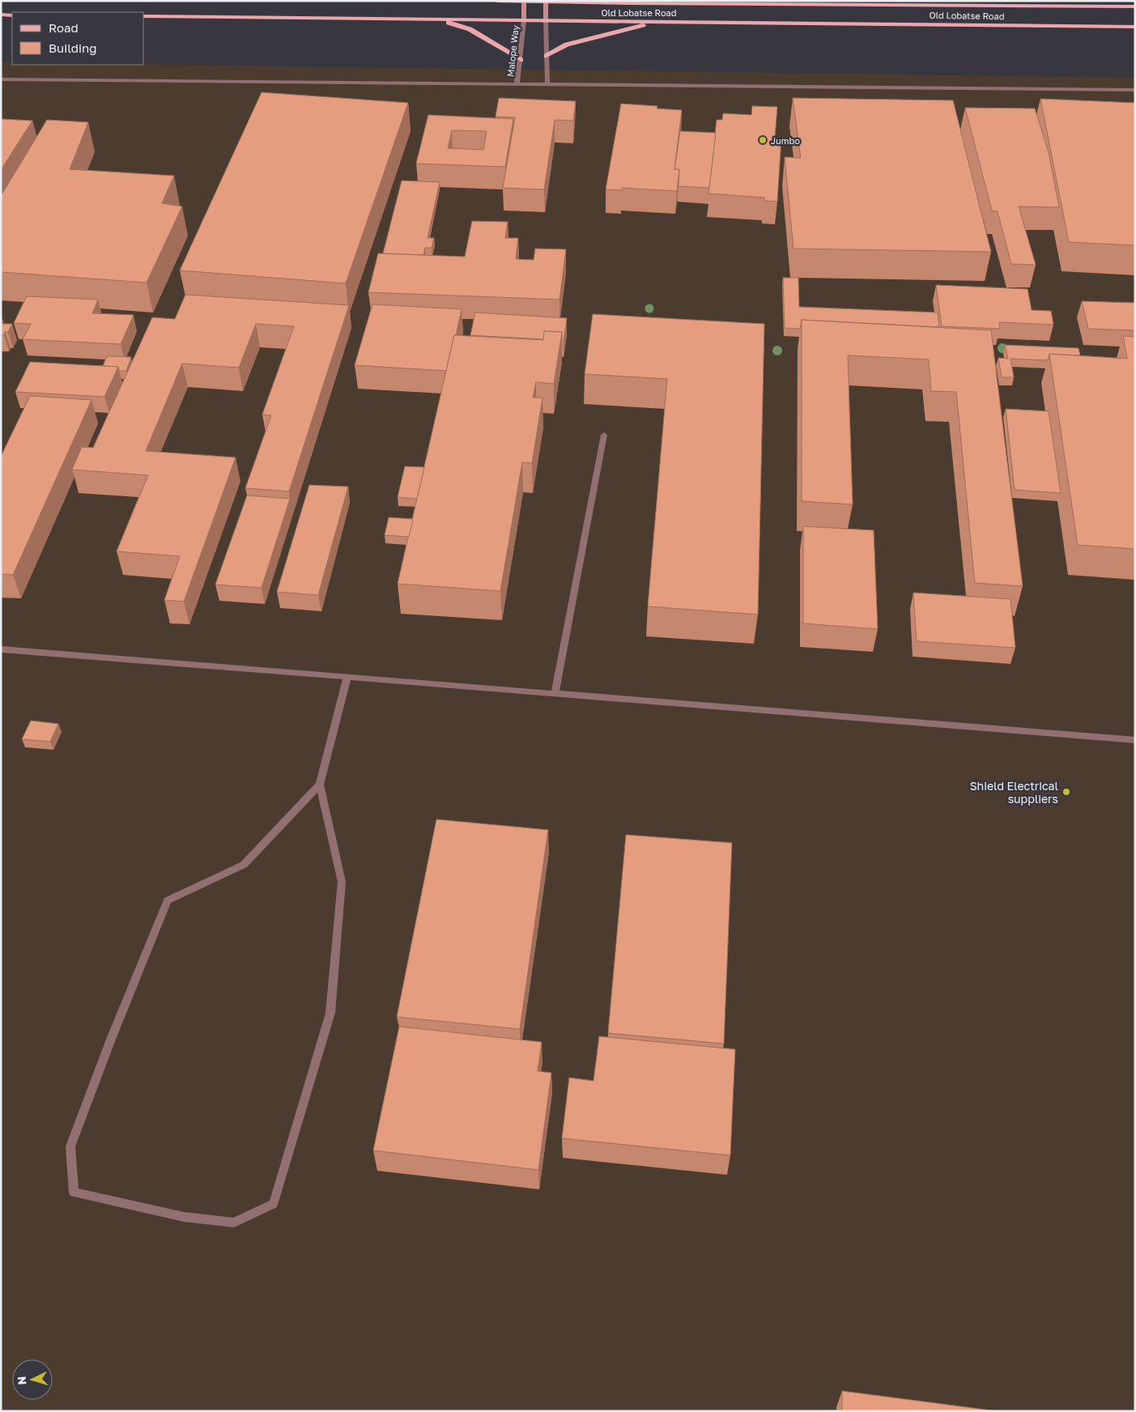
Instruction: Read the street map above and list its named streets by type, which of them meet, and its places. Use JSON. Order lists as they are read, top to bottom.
{
  "streets": {
    "main road": ["Old Lobatse Road"],
    "lane": ["Malope Way"]
  },
  "crossings": [
    ["Old Lobatse Road", "Malope Way"]
  ],
  "places": ["Jumbo", "Shield Electrical suppliers"],
  "legend": ["Road", "Building"],
  "north": "left"
}
